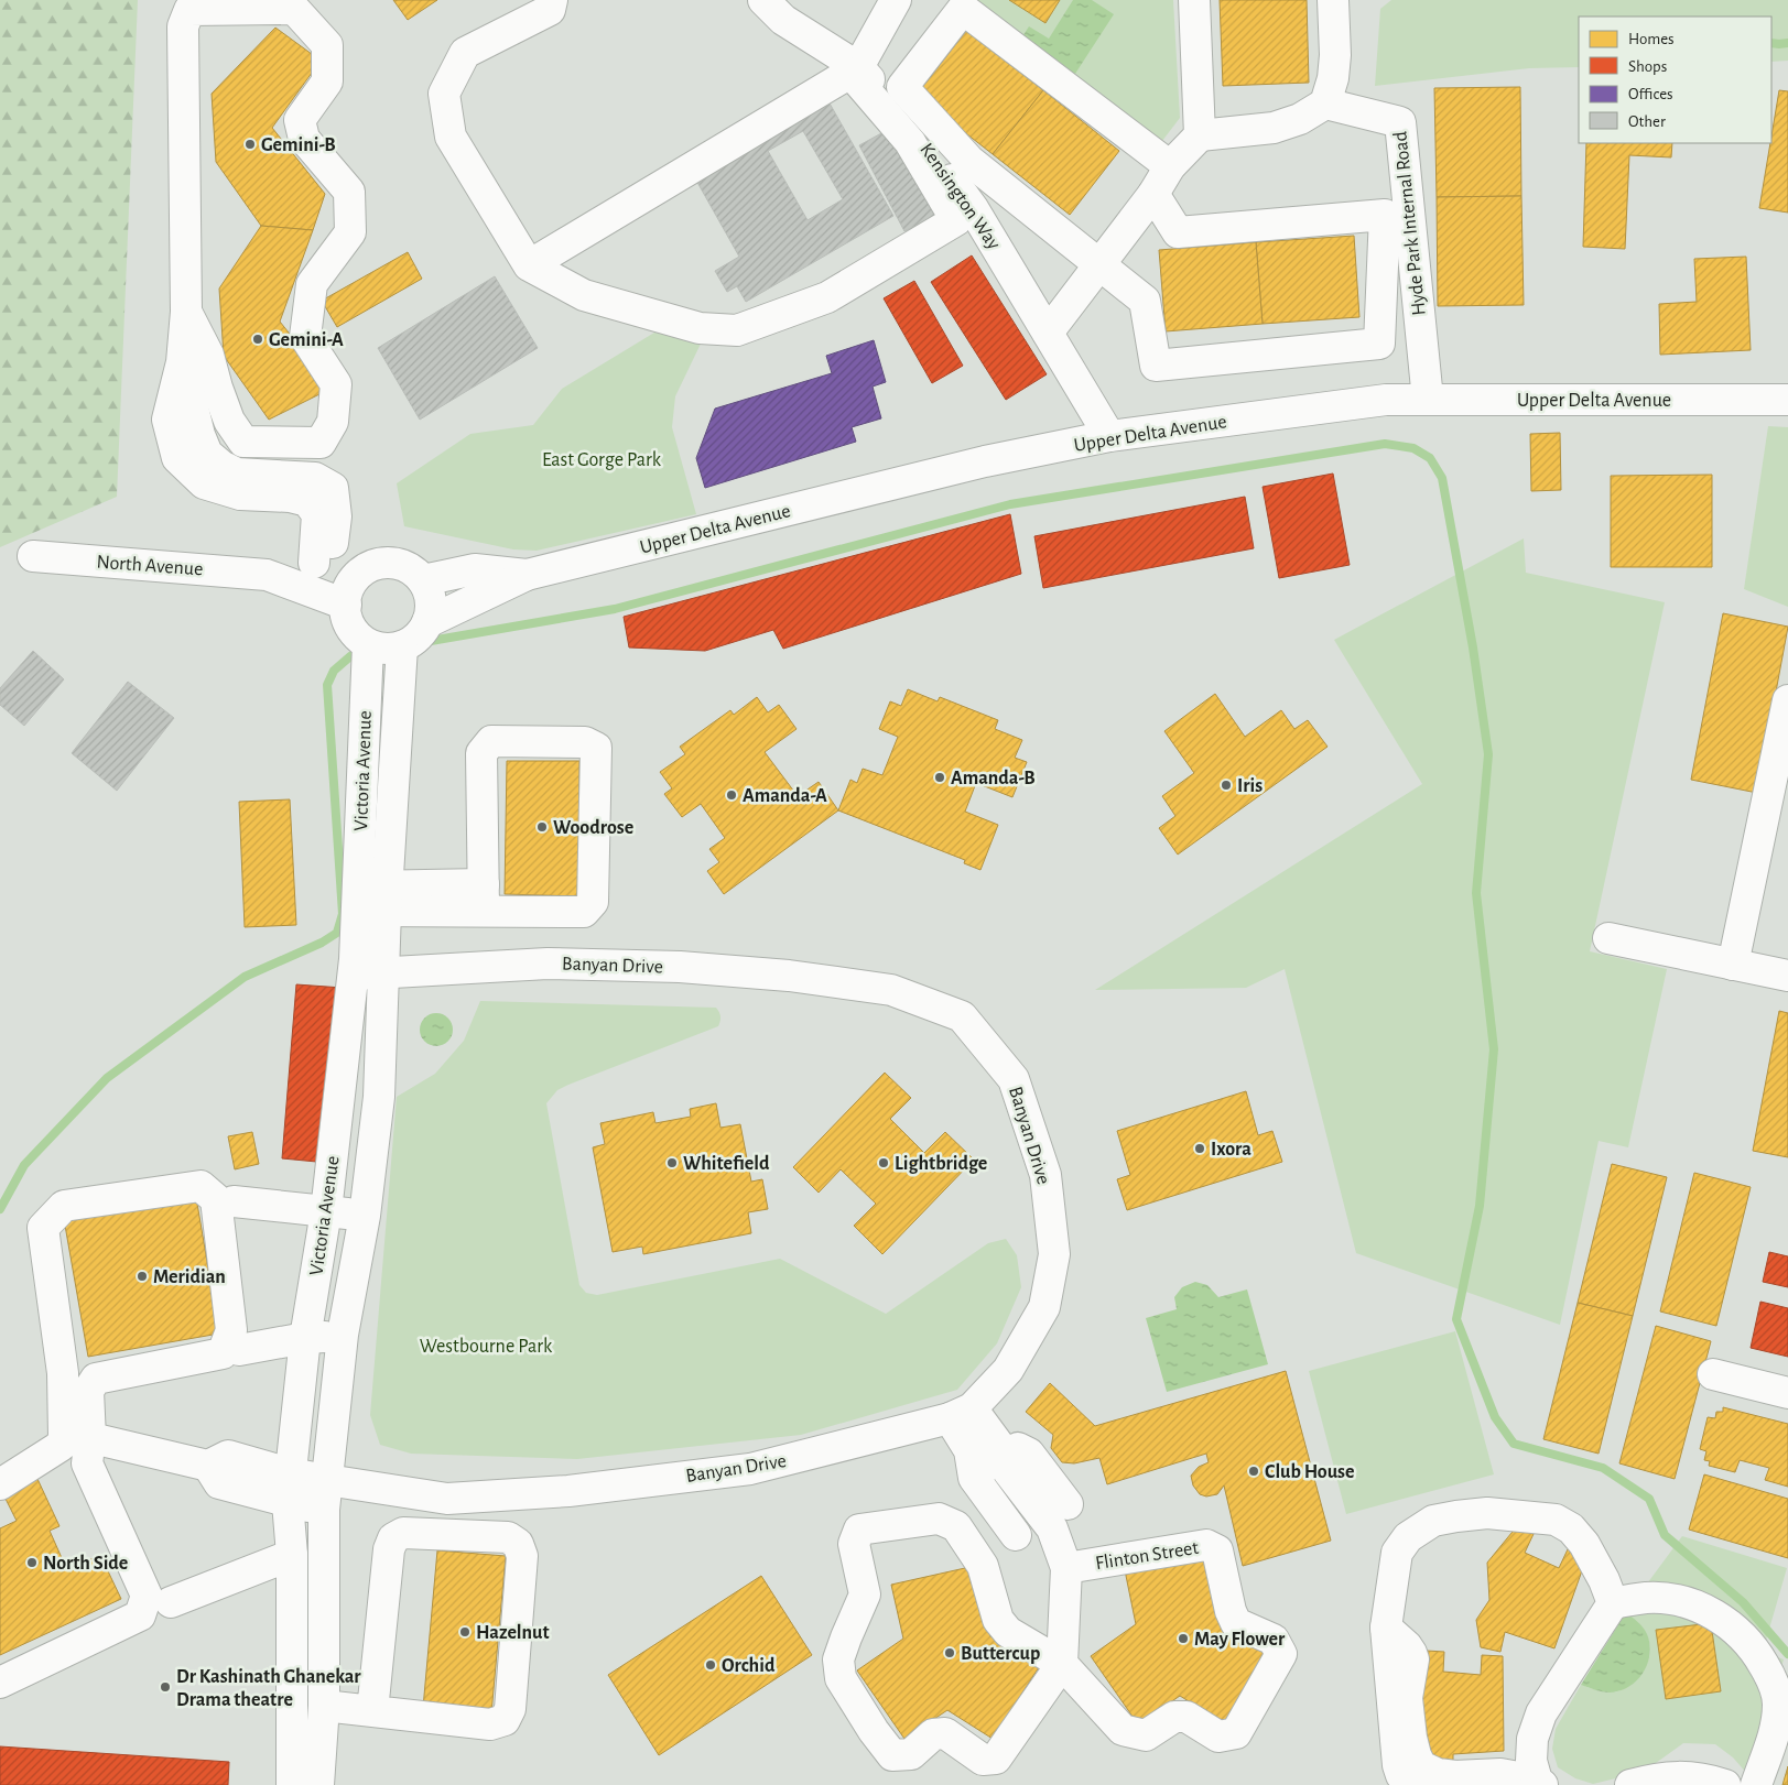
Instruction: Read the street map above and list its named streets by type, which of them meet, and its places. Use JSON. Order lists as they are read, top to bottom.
{
  "streets": {
    "street": [
      "Kensington Way",
      "Hyde Park Internal Road",
      "Upper Delta Avenue",
      "North Avenue",
      "Victoria Avenue",
      "Banyan Drive",
      "Flinton Street"
    ]
  },
  "crossings": [
    ["Kensington Way", "Upper Delta Avenue"],
    ["Hyde Park Internal Road", "Upper Delta Avenue"],
    ["Upper Delta Avenue", "Victoria Avenue"],
    ["Victoria Avenue", "Banyan Drive"]
  ],
  "parks": ["East Gorge Park", "Westbourne Park"],
  "places": [
    "Gemini-B",
    "Gemini-A",
    "Amanda-B",
    "Iris",
    "Amanda-A",
    "Woodrose",
    "Ixora",
    "Whitefield",
    "Lightbridge",
    "Meridian",
    "Club House",
    "North Side",
    "Hazelnut",
    "May Flower",
    "Buttercup",
    "Orchid",
    "Dr Kashinath Ghanekar Drama theatre"
  ],
  "legend": [
    "Homes",
    "Shops",
    "Offices",
    "Other"
  ]
}
